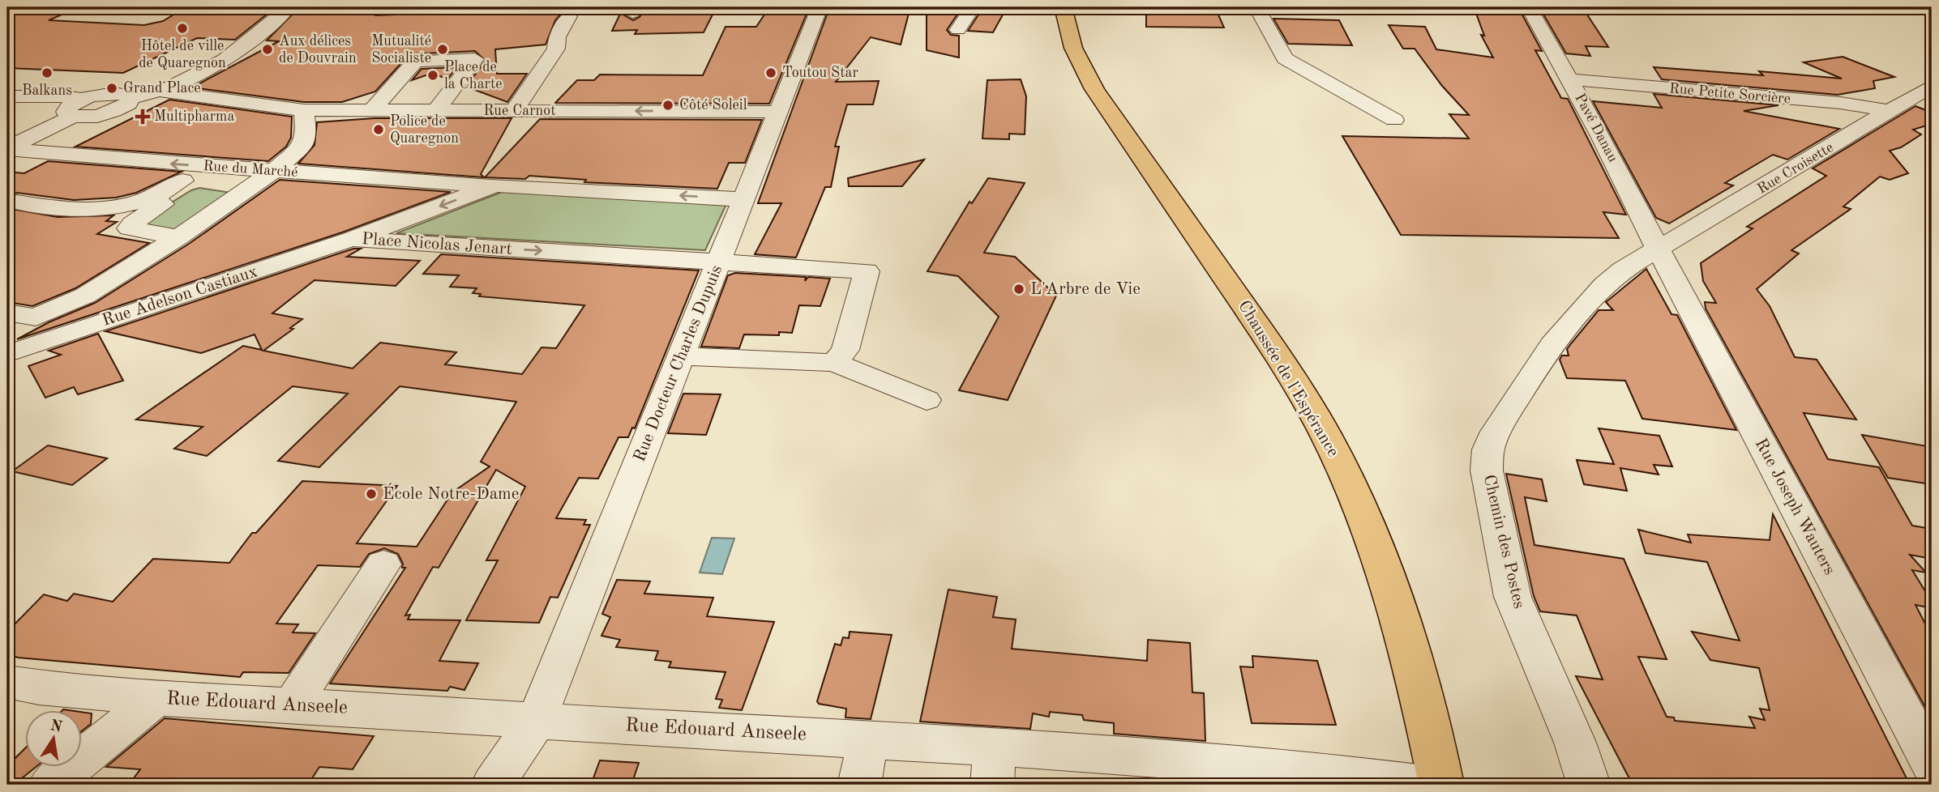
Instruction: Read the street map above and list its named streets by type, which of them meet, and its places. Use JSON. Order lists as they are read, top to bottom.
{
  "streets": {
    "main road": ["Chaussée de l'Espérance"],
    "street": [
      "Rue Petite Sorcière",
      "Rue Carnot",
      "Pavé Danau",
      "Rue Croisette",
      "Rue du Marché",
      "Place Nicolas Jenart",
      "Rue Adelson Castiaux",
      "Rue Docteur Charles Dupuis",
      "Rue Joseph Wauters",
      "Chemin des Postes",
      "Rue Edouard Anseele"
    ]
  },
  "crossings": [
    ["Rue Petite Sorcière", "Pavé Danau"],
    ["Rue Petite Sorcière", "Rue Croisette"],
    ["Rue Carnot", "Rue Docteur Charles Dupuis"],
    ["Pavé Danau", "Rue Croisette"],
    ["Pavé Danau", "Rue Joseph Wauters"],
    ["Pavé Danau", "Chemin des Postes"],
    ["Rue Croisette", "Rue Joseph Wauters"],
    ["Rue Croisette", "Chemin des Postes"],
    ["Rue du Marché", "Place Nicolas Jenart"],
    ["Place Nicolas Jenart", "Rue Adelson Castiaux"],
    ["Place Nicolas Jenart", "Rue Docteur Charles Dupuis"],
    ["Rue Docteur Charles Dupuis", "Rue Edouard Anseele"],
    ["Rue Joseph Wauters", "Chemin des Postes"]
  ],
  "places": {
    "other": [
      "Hôtel de ville de Quaregnon",
      "Aux délices de Douvrain",
      "Mutualité Socialiste",
      "Balkans",
      "Toutou Star",
      "Place de la Charte",
      "Grand Place",
      "Côté Soleil",
      "Police de Quaregnon",
      "L'Arbre de Vie",
      "École Notre-Dame"
    ],
    "health": ["Multipharma"]
  },
  "north": "top"
}
